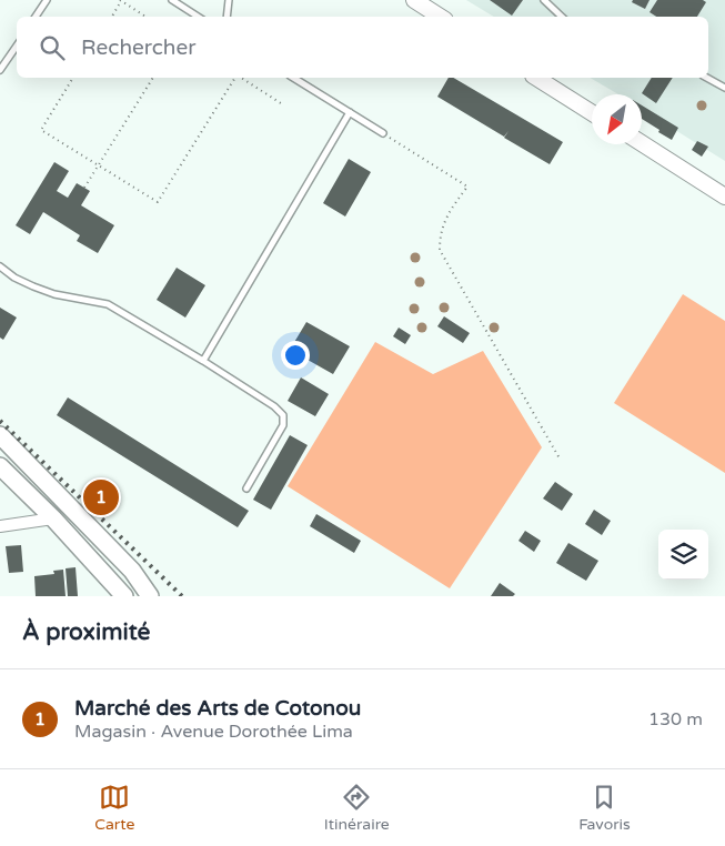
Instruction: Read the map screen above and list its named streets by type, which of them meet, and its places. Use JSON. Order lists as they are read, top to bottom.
{
  "north": "bottom left",
  "page": {
    "search": "Rechercher",
    "pins": "1",
    "heading": "À proximité",
    "list": [
      {
        "mark": "1",
        "name": "Marché des Arts de Cotonou",
        "note": "Magasin · Avenue Dorothée Lima",
        "value": "130 m"
      }
    ],
    "nav": ["Carte", "Itinéraire", "Favoris"]
  }
}
